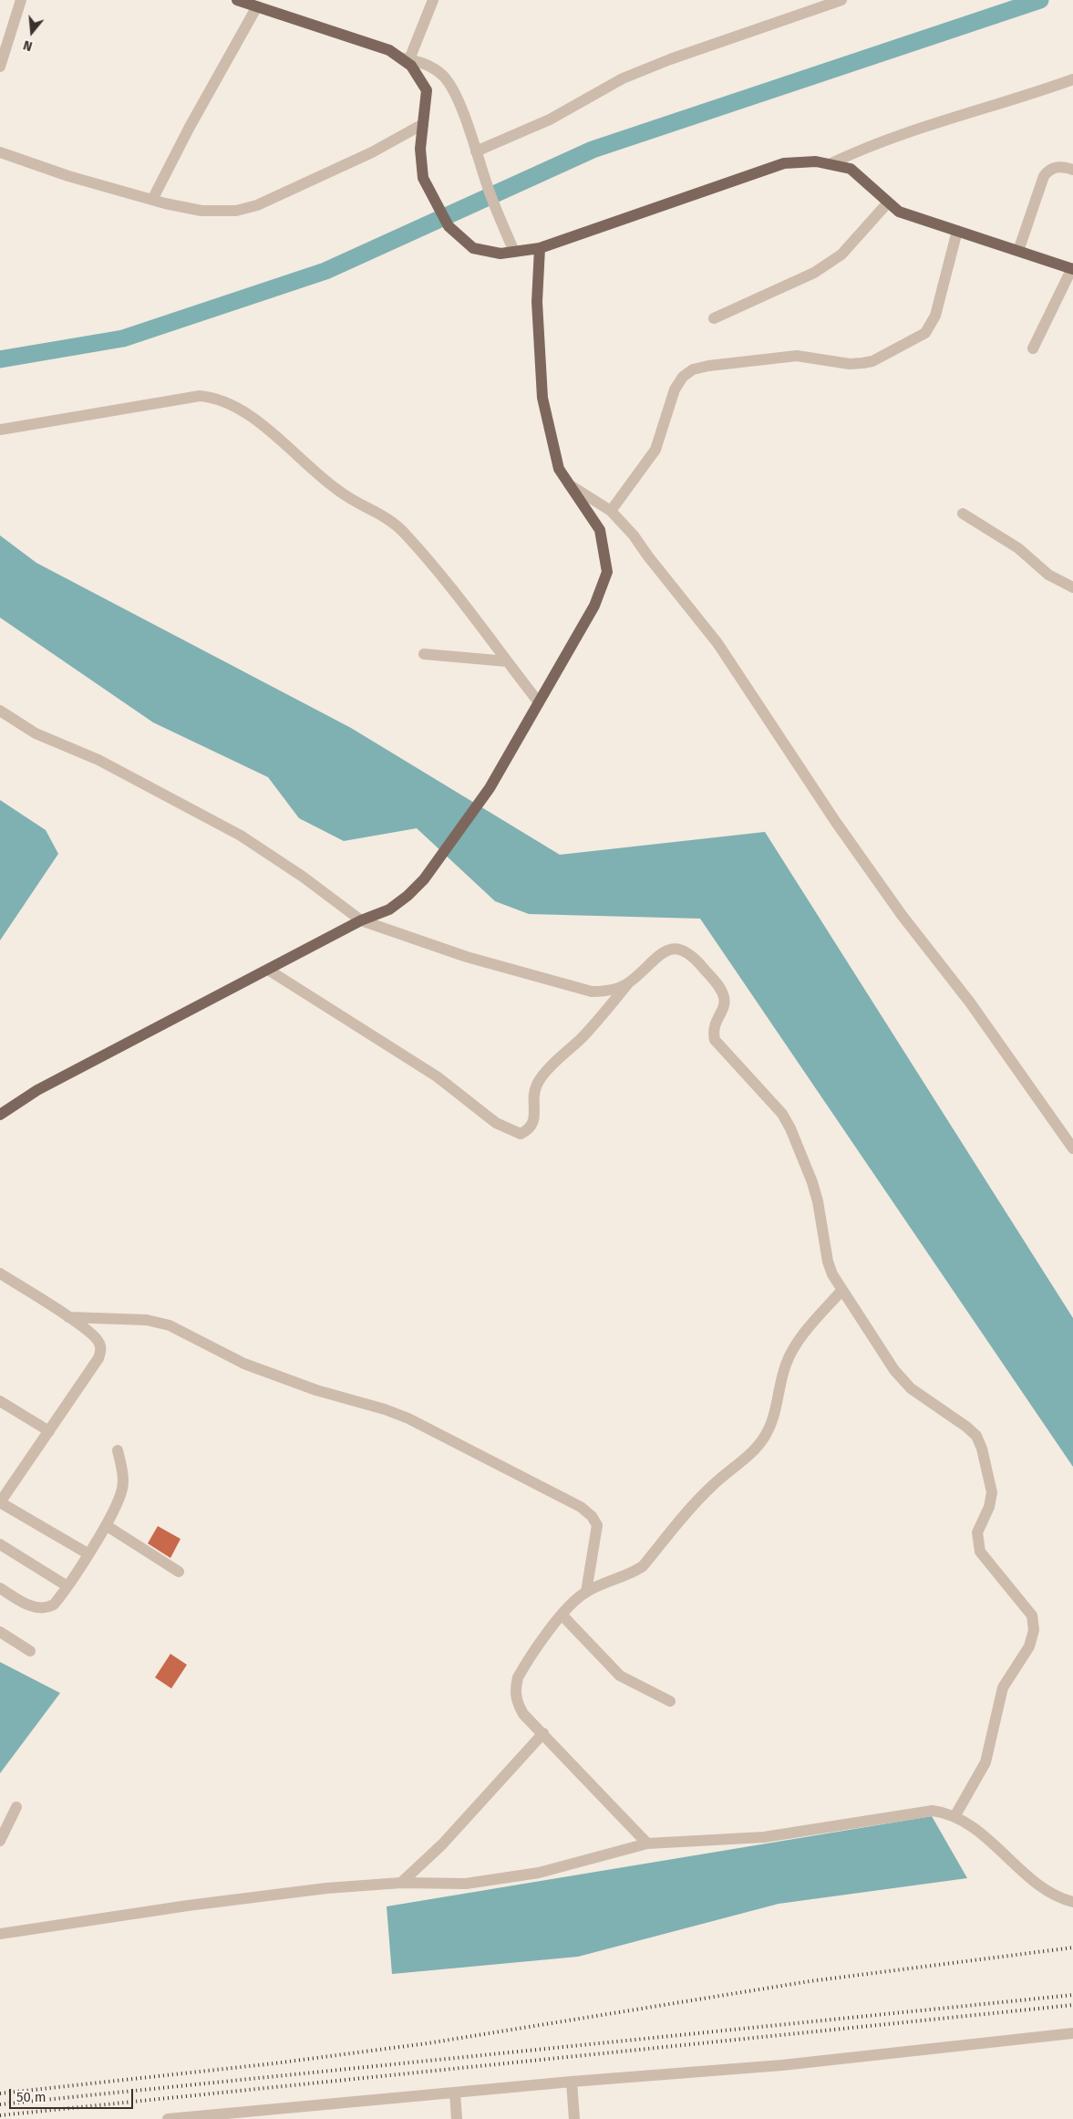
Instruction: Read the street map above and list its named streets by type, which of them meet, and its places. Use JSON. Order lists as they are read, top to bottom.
{
  "scale_bar": "50 m",
  "north": "bottom"
}
